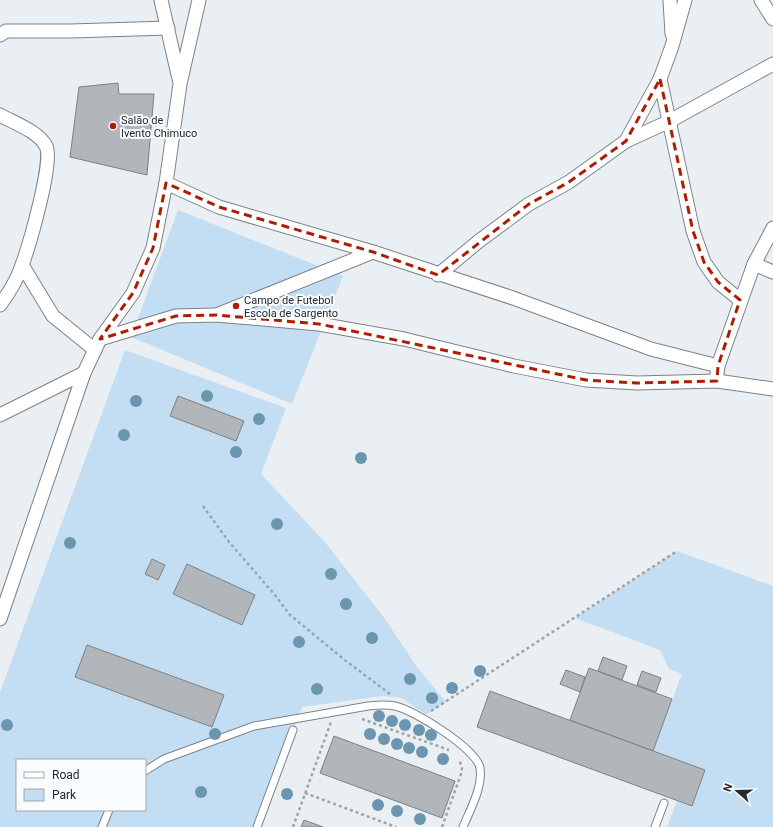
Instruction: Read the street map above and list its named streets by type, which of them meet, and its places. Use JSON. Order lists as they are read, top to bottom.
{
  "places": ["Salão de Ivento Chimuco", "Campo de Futebol Escola de Sargento"],
  "legend": ["Road", "Park"],
  "north": "left"
}
